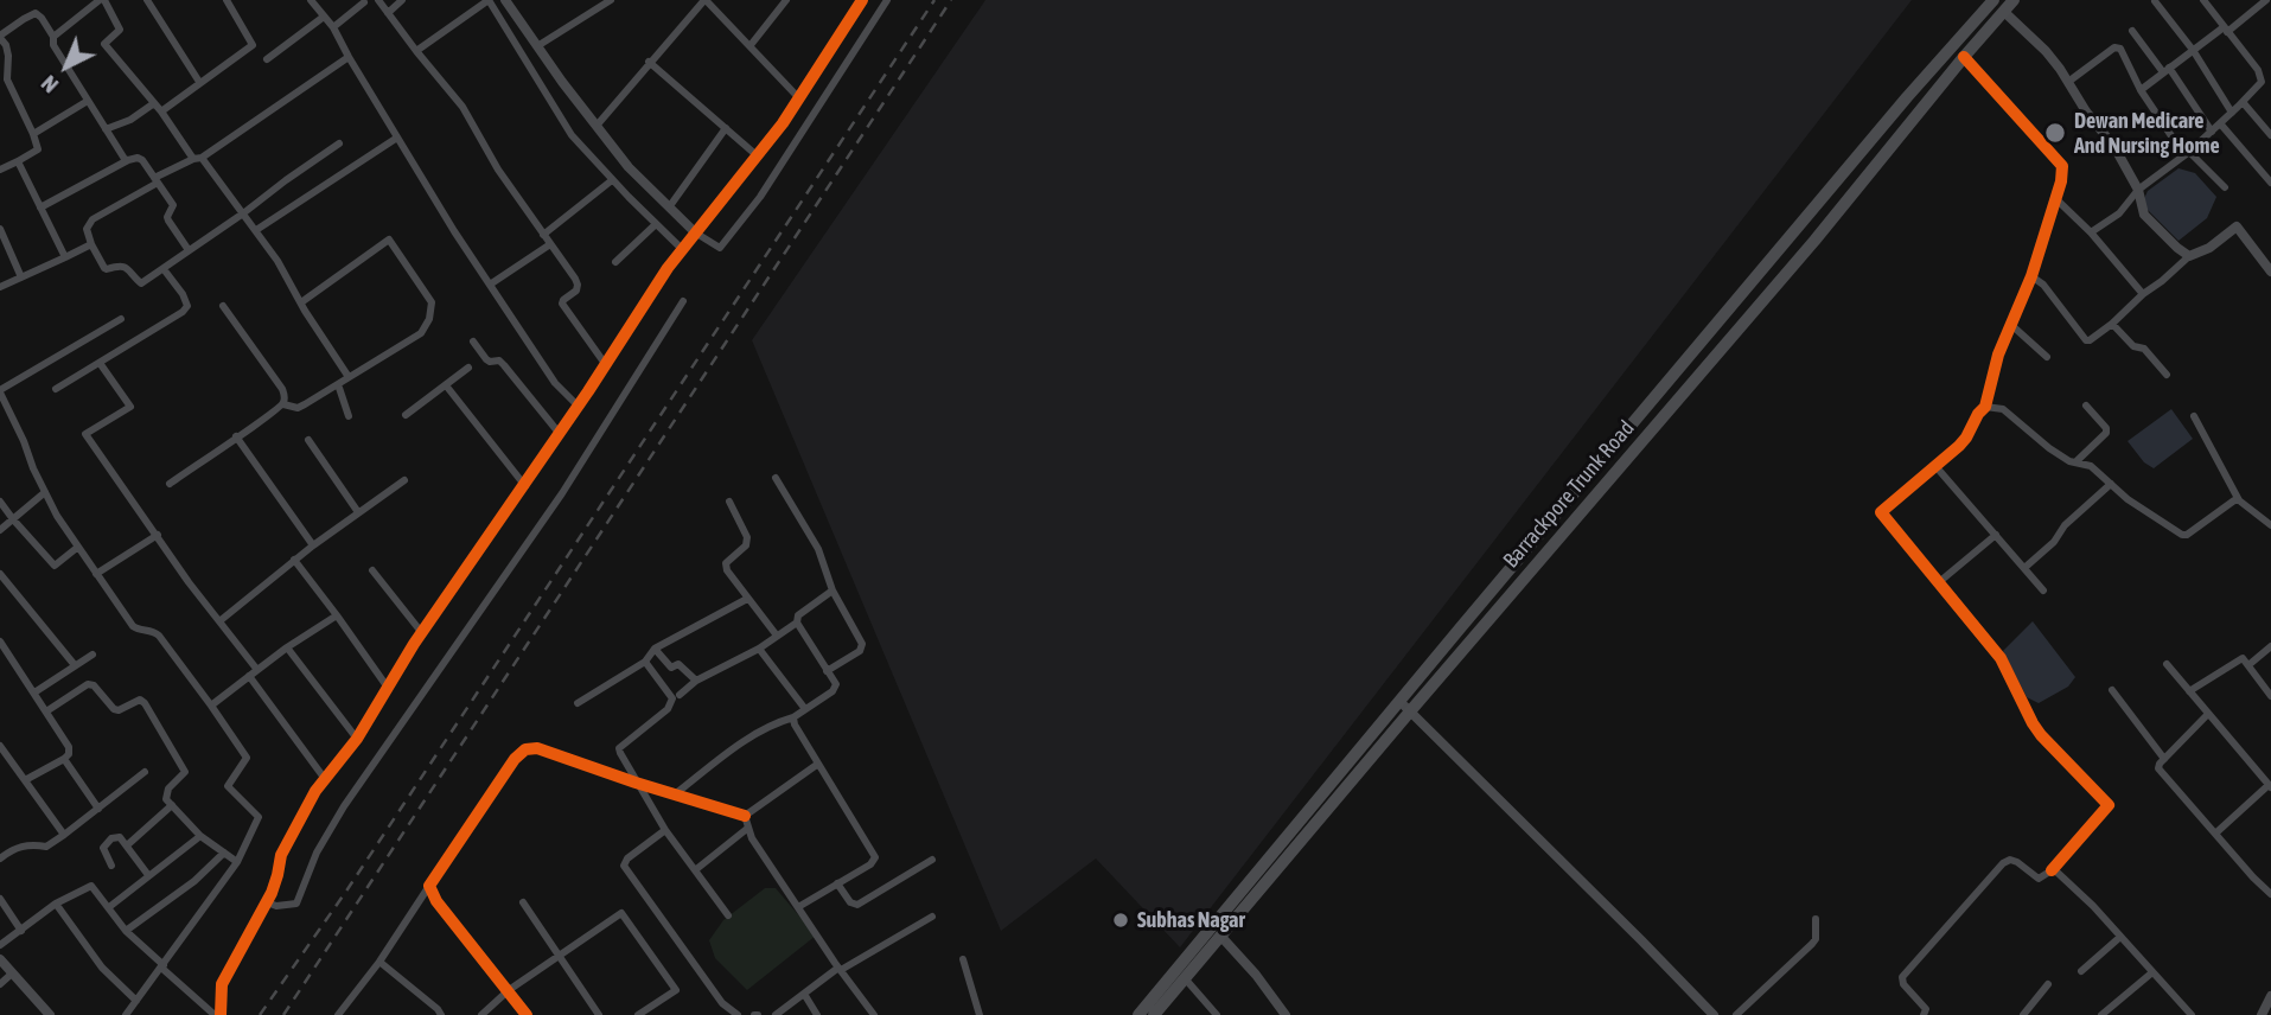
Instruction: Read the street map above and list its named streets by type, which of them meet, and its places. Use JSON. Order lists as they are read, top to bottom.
{
  "streets": {
    "main road": ["Barrackpore Trunk Road"]
  },
  "places": ["Dewan Medicare And Nursing Home", "Subhas Nagar"],
  "north": "bottom left"
}
